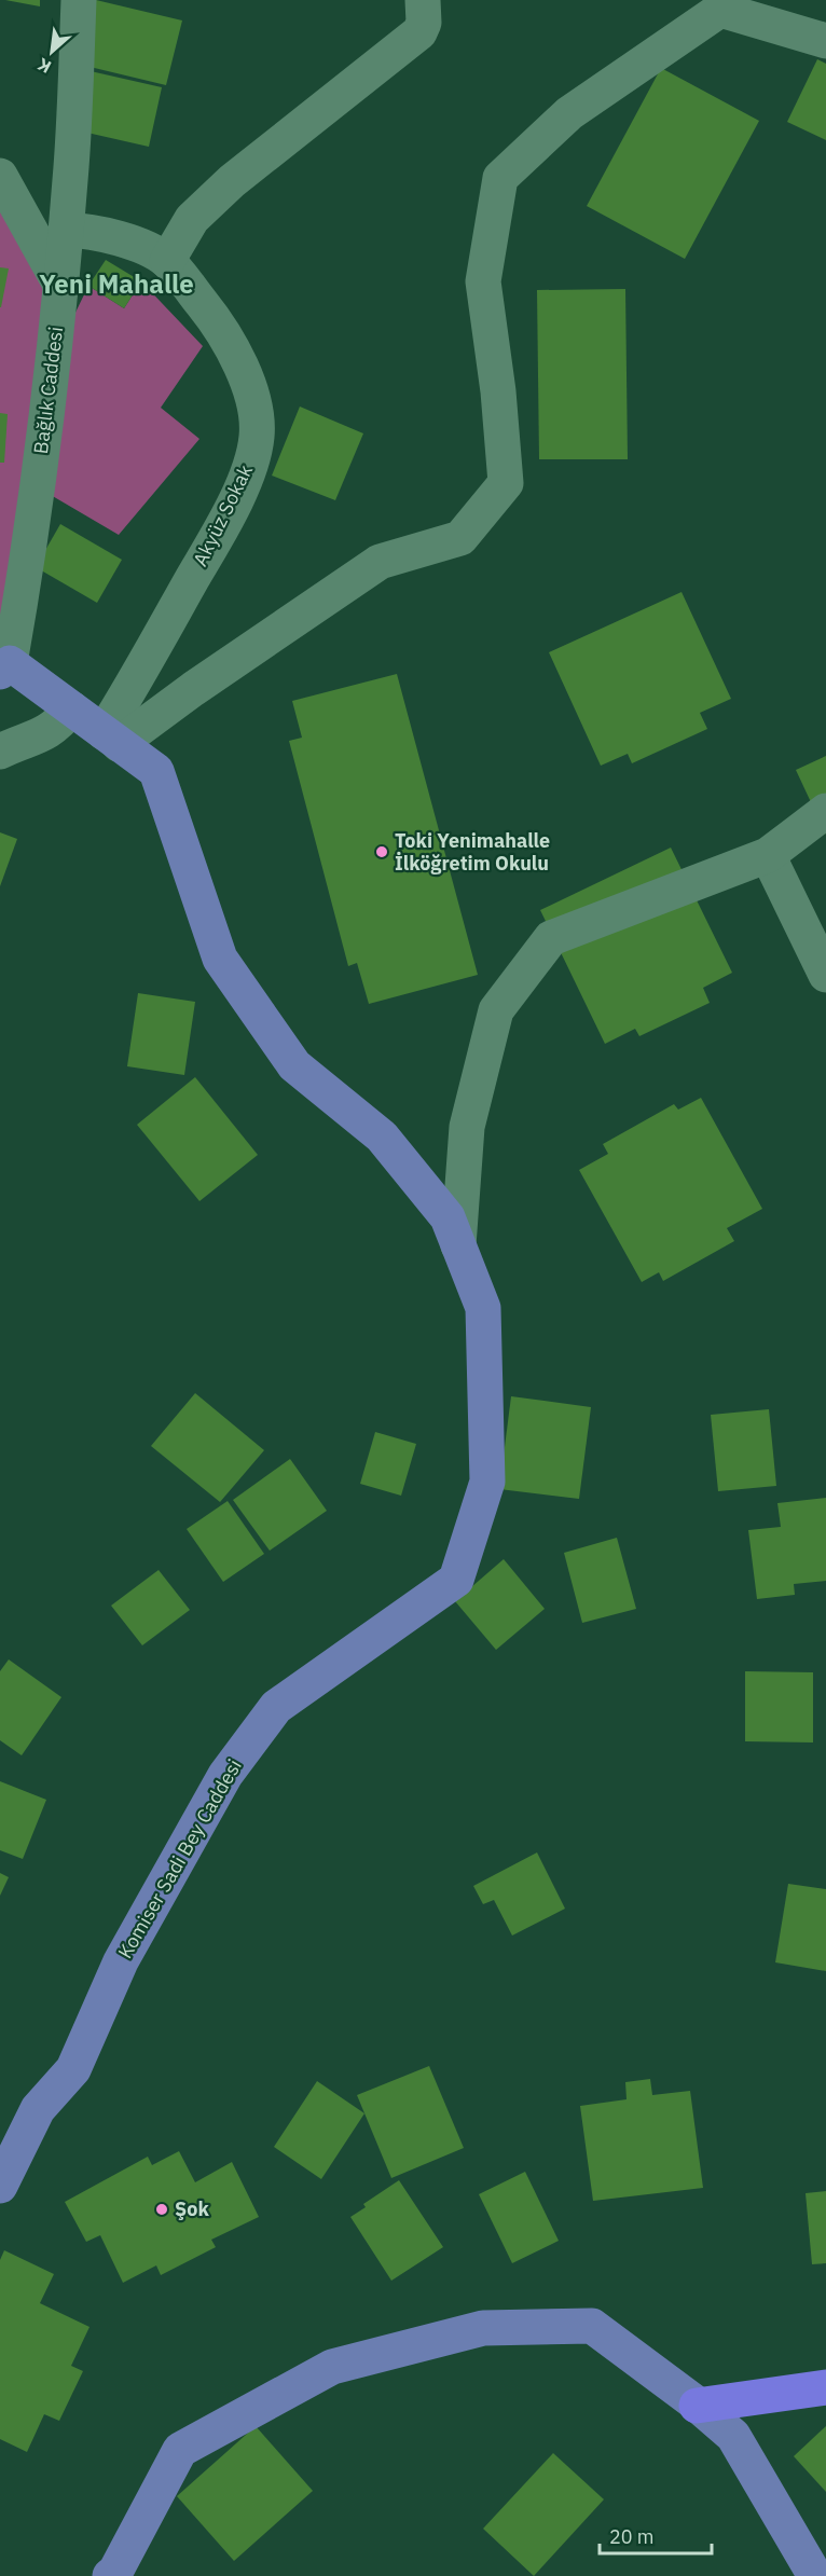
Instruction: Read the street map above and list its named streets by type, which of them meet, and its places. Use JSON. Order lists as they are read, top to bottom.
{
  "streets": {
    "main road": ["Komiser Sadi Bey Caddesi"],
    "street": ["Bağlık Caddesi", "Akyüz Sokak"]
  },
  "crossings": [
    ["Bağlık Caddesi", "Akyüz Sokak"],
    ["Bağlık Caddesi", "Komiser Sadi Bey Caddesi"],
    ["Akyüz Sokak", "Komiser Sadi Bey Caddesi"]
  ],
  "districts": ["Yeni Mahalle"],
  "places": ["Toki Yenimahalle İlköğretim Okulu", "Şok"],
  "scale_bar": "20 m",
  "north": "bottom left"
}
